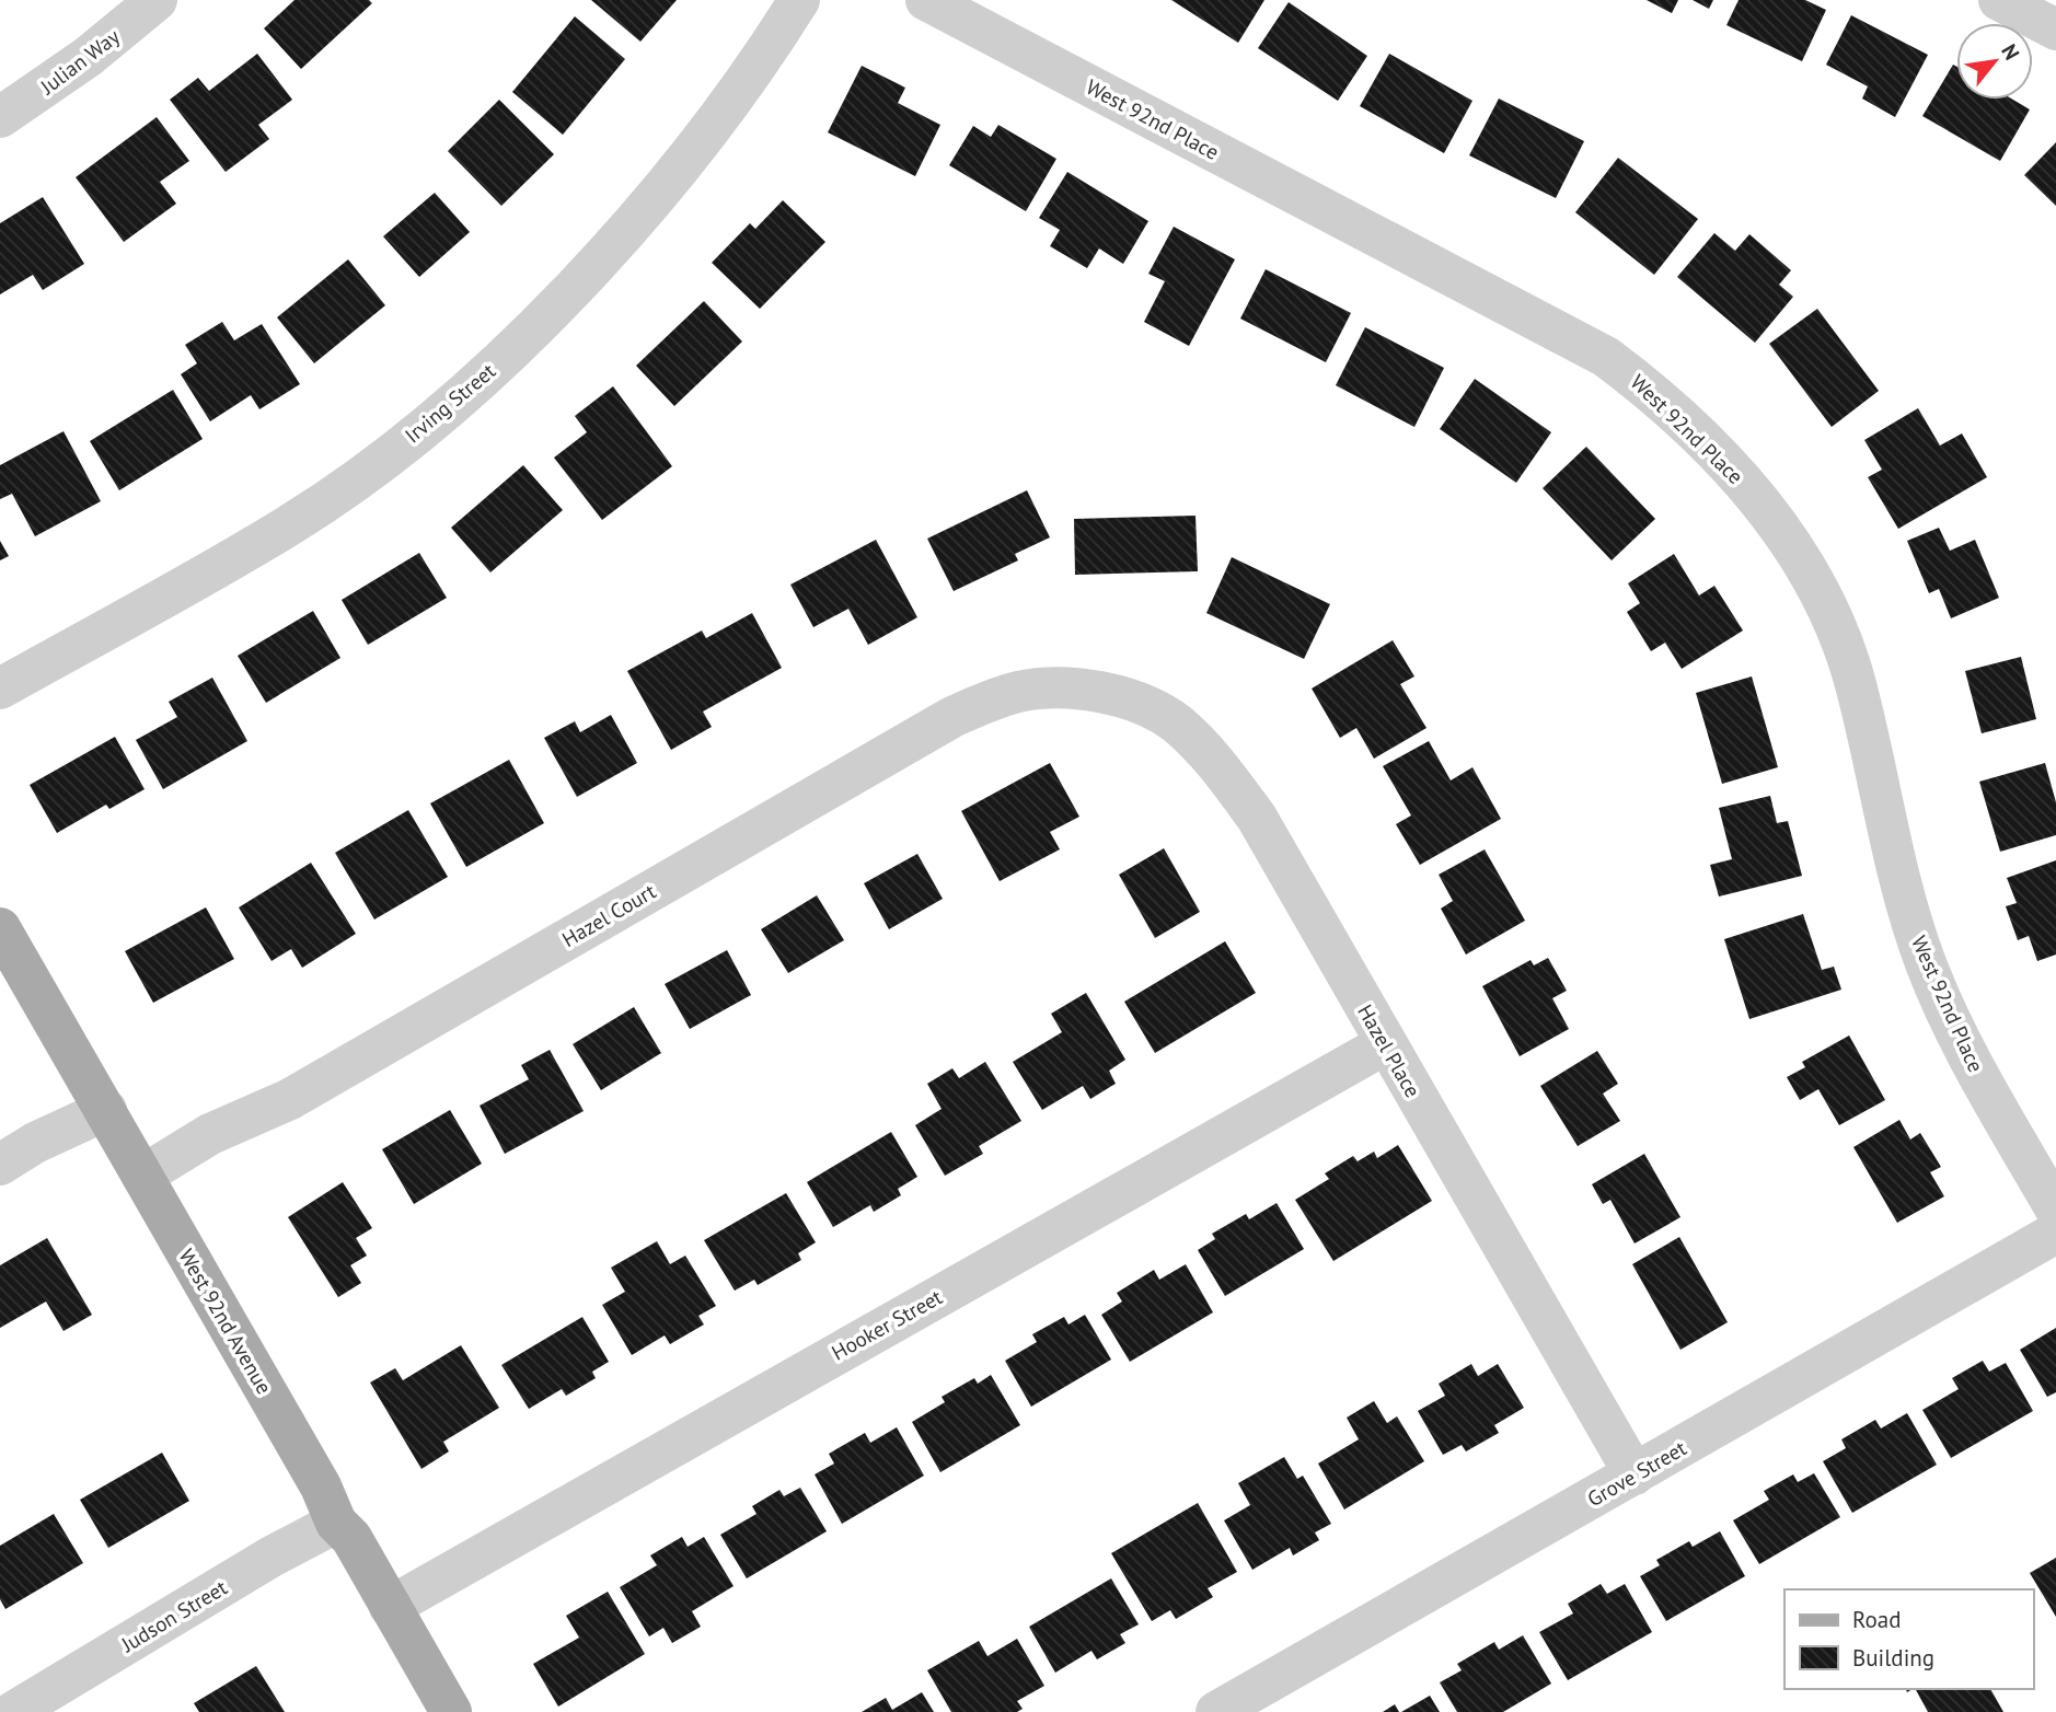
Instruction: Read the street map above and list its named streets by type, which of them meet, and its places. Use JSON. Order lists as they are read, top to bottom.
{
  "streets": {
    "main road": ["West 92nd Avenue"],
    "street": [
      "Julian Way",
      "West 92nd Place",
      "Irving Street",
      "Hazel Court",
      "Hazel Place",
      "Hooker Street",
      "Grove Street",
      "Judson Street"
    ]
  },
  "crossings": [
    ["Hazel Court", "Hazel Place"],
    ["Hazel Court", "West 92nd Avenue"],
    ["Hazel Place", "Hooker Street"],
    ["Hazel Place", "Grove Street"],
    ["West 92nd Avenue", "Hooker Street"],
    ["West 92nd Avenue", "Judson Street"]
  ],
  "legend": ["Road", "Building"],
  "north": "top right"
}
